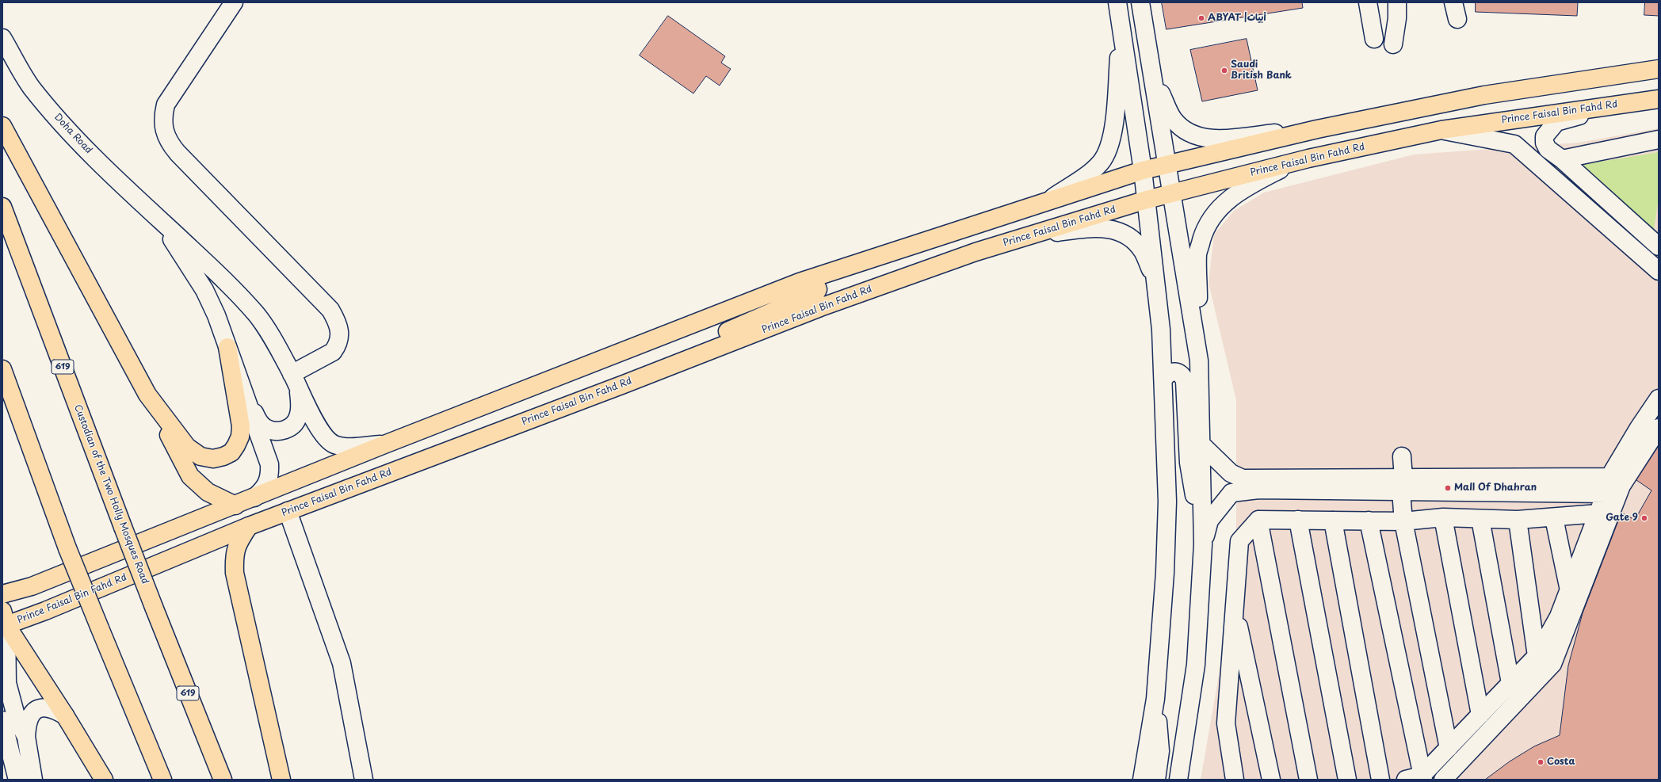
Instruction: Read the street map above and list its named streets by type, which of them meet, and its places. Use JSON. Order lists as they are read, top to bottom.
{
  "streets": {
    "main road": ["Prince Faisal Bin Fahd Rd", "619", "Custodian of the Two Holly Mosques Road"],
    "street": ["Doha Road"]
  },
  "places": [
    "ABYAT |أبيات",
    "Saudi British Bank",
    "Mall Of Dhahran",
    "Gate 9",
    "Costa"
  ]
}
